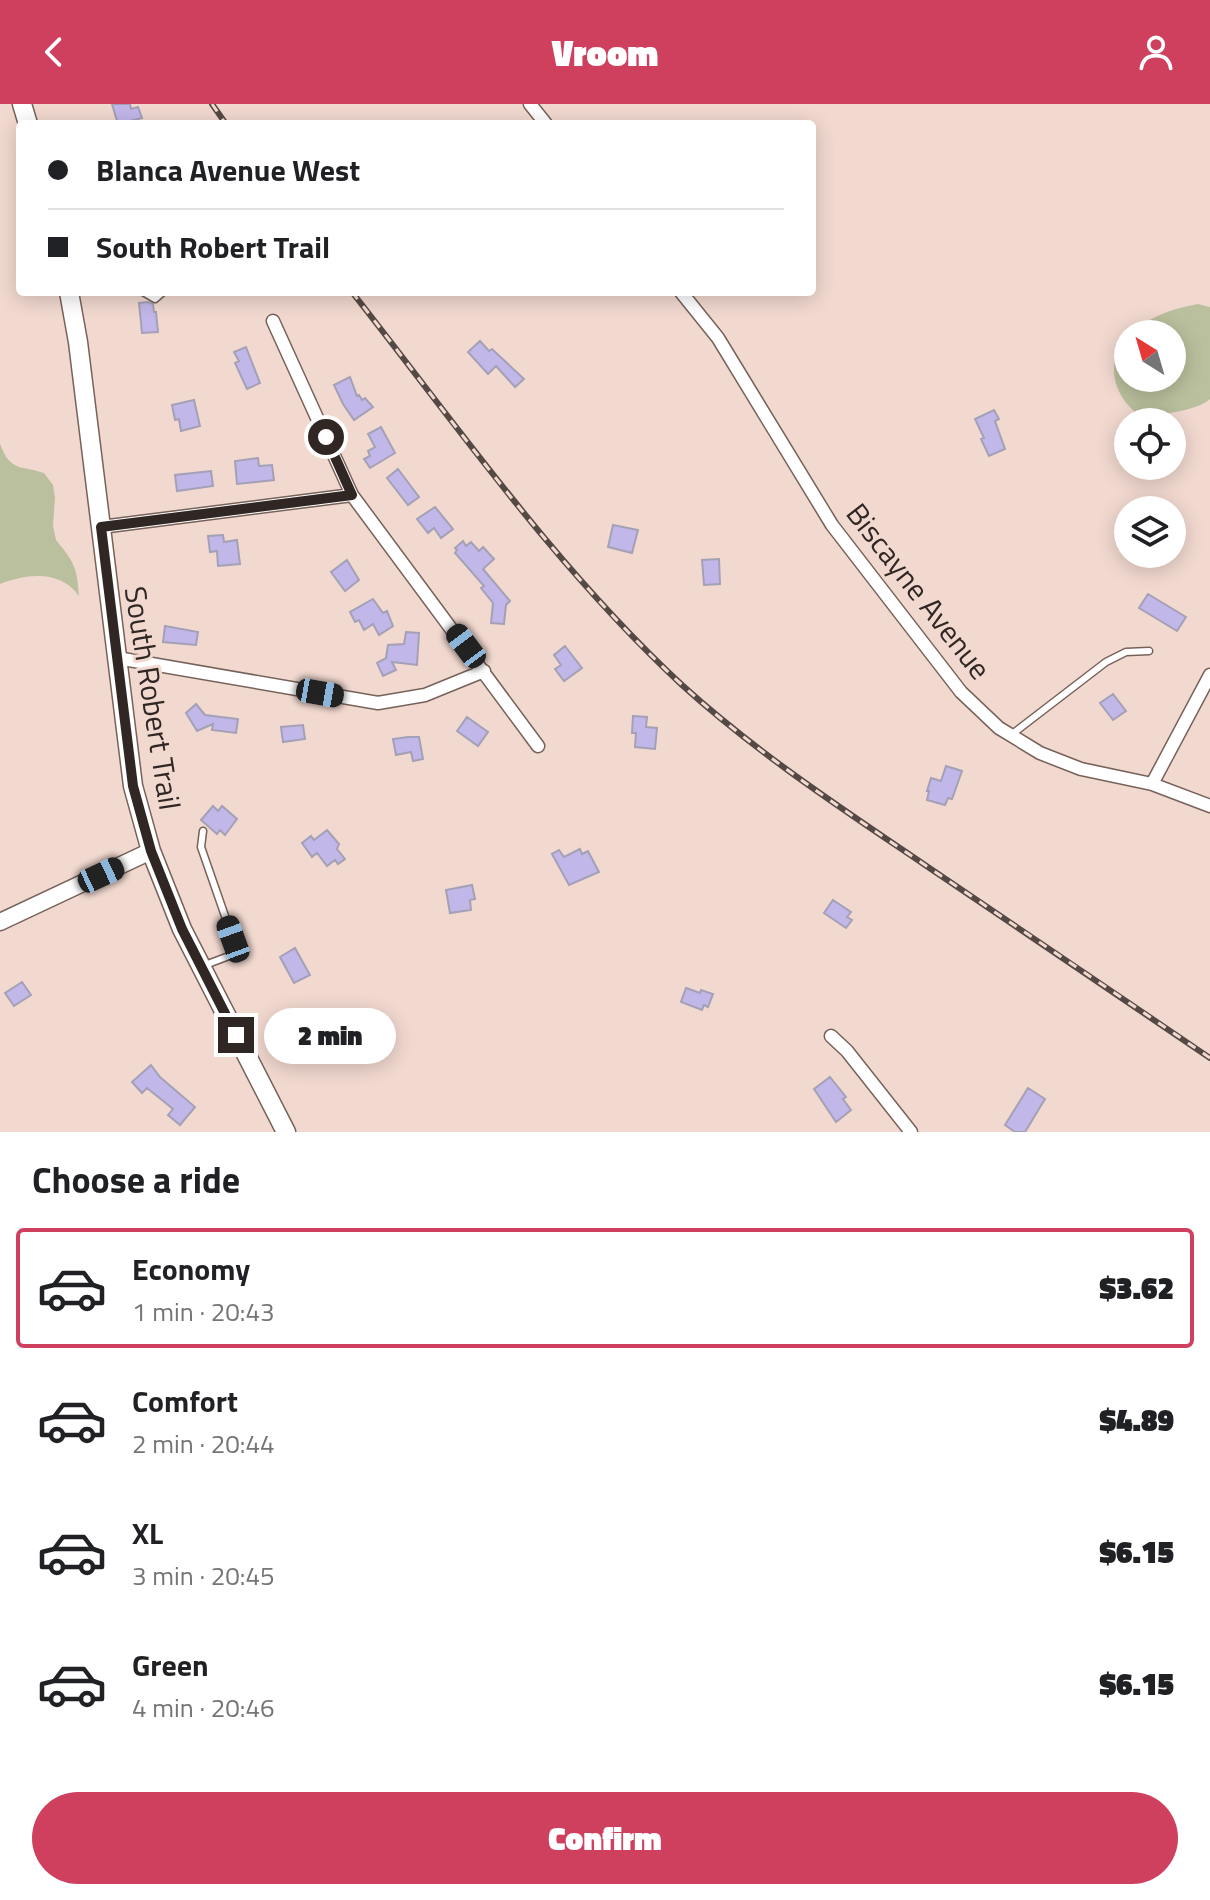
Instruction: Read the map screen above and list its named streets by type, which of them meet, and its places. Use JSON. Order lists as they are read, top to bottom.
{
  "streets": {
    "main road": ["South Robert Trail"],
    "street": ["Biscayne Avenue"]
  },
  "north": "top left",
  "page": {
    "header": "Vroom",
    "banner": ["Blanca Avenue West", "South Robert Trail"],
    "bubble": "2 min",
    "heading": "Choose a ride",
    "list": [
      {
        "name": "Economy",
        "note": "1 min · 20:43",
        "value": "$3.62"
      },
      {
        "name": "Comfort",
        "note": "2 min · 20:44",
        "value": "$4.89"
      },
      {
        "name": "XL",
        "note": "3 min · 20:45",
        "value": "$6.15"
      },
      {
        "name": "Green",
        "note": "4 min · 20:46",
        "value": "$6.15"
      }
    ],
    "buttons": "Confirm"
  }
}
